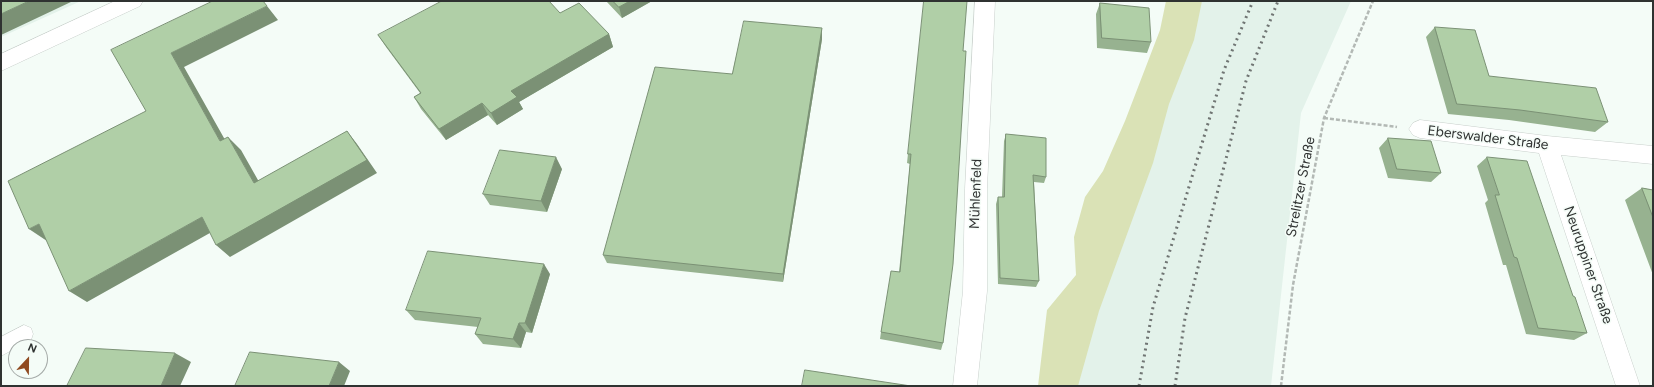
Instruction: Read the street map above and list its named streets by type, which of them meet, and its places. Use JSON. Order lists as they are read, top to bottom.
{
  "streets": {
    "street": ["Eberswalder Straße", "Mühlenfeld", "Neuruppiner Straße"],
    "path": ["Strelitzer Straße"]
  },
  "crossings": [
    ["Eberswalder Straße", "Strelitzer Straße"],
    ["Eberswalder Straße", "Neuruppiner Straße"]
  ],
  "north": "top"
}
